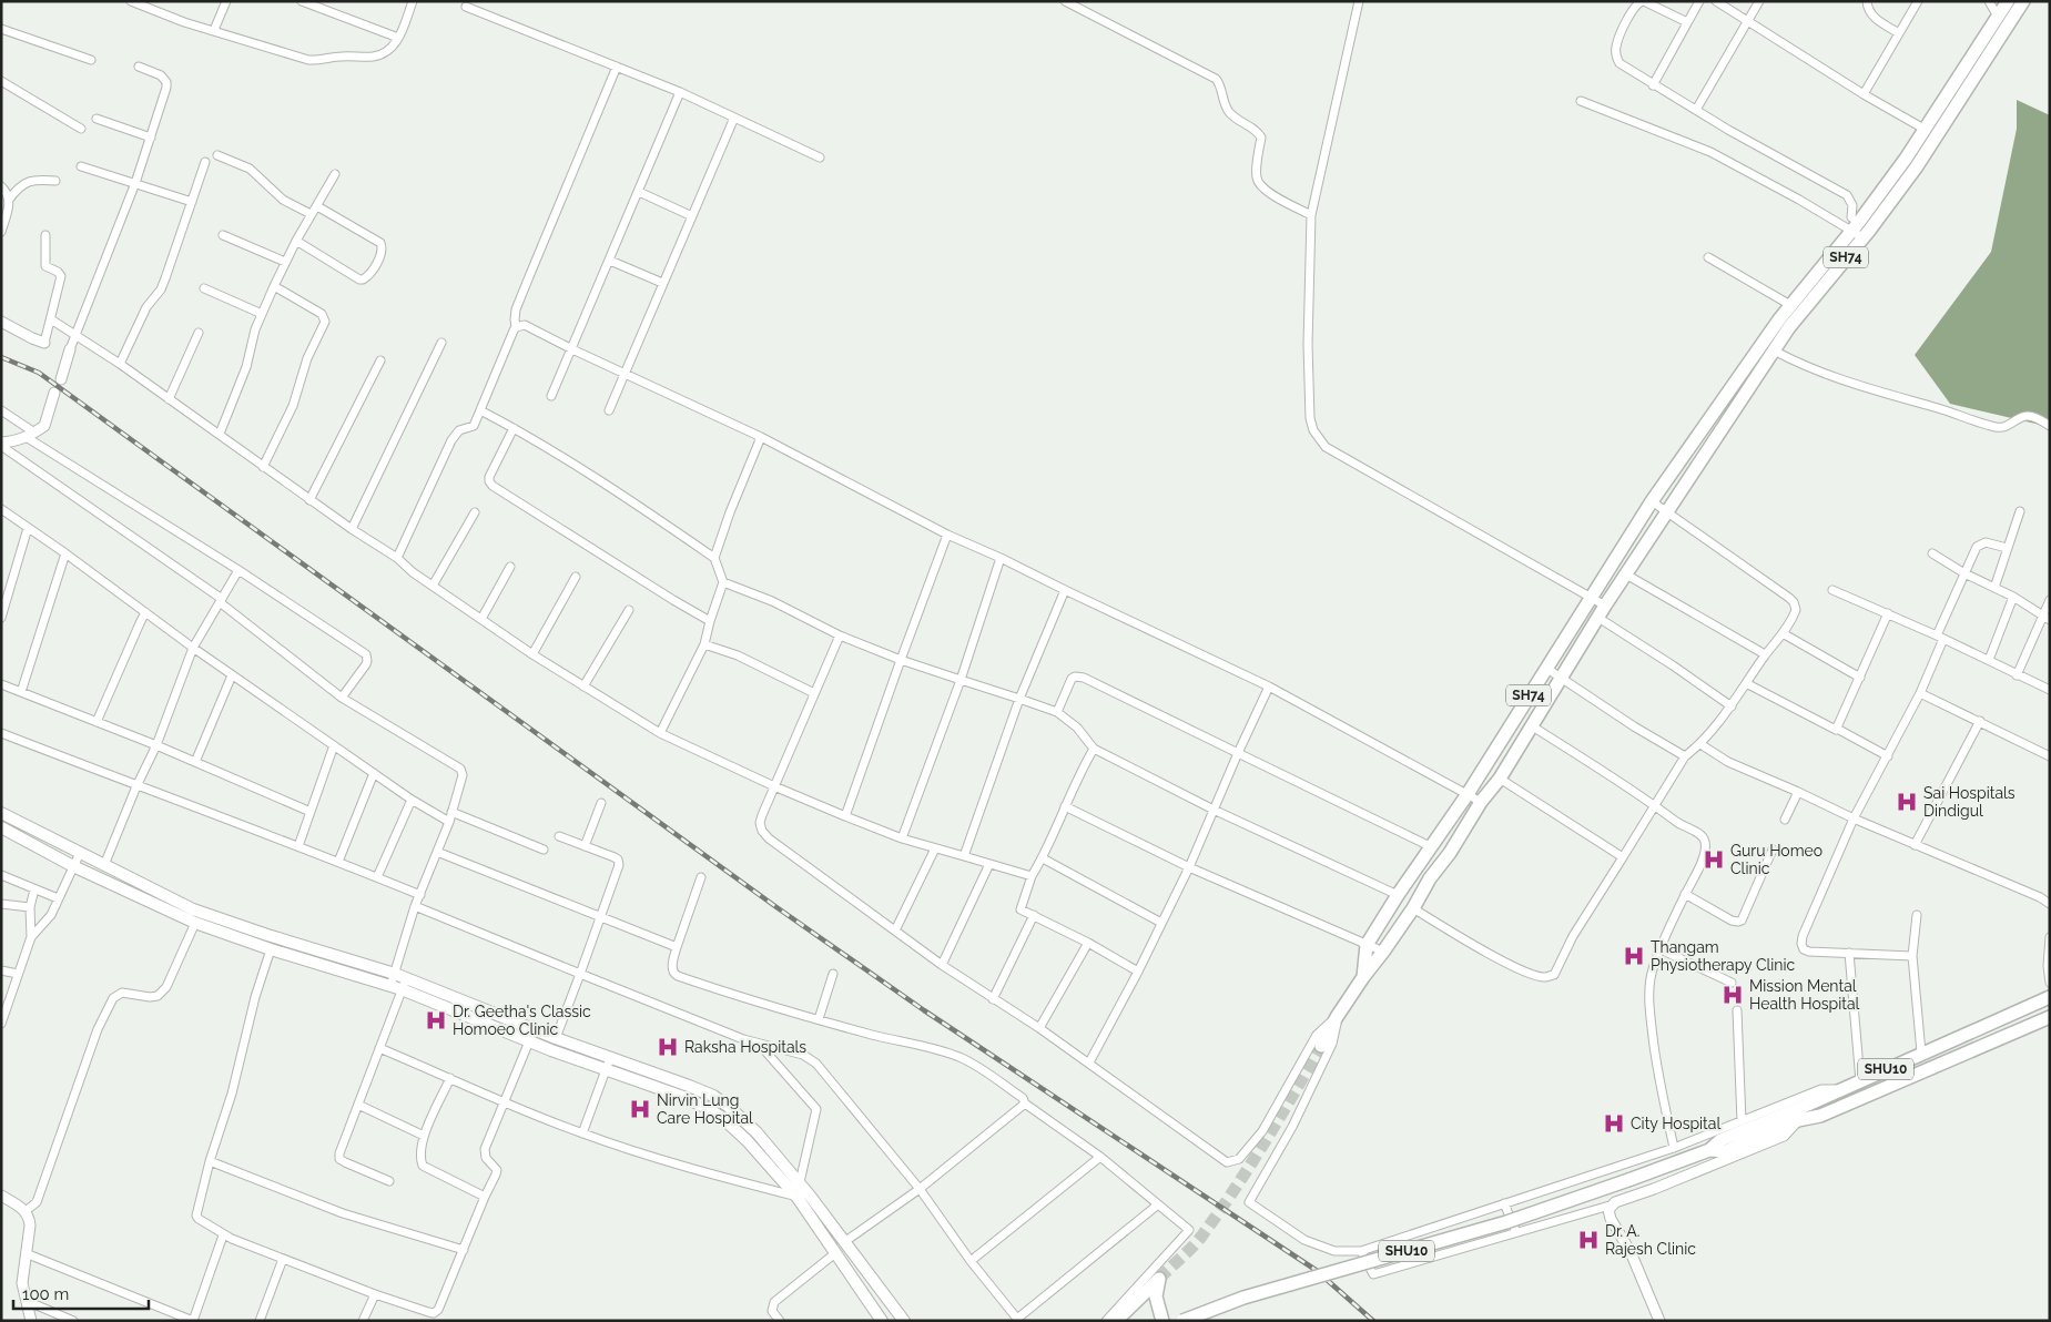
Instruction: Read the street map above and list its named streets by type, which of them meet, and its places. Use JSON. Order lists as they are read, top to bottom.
{
  "streets": {
    "main road": ["SH74", "SHU10"]
  },
  "places": {
    "hospital": [
      "Sai Hospitals Dindigul",
      "Guru Homeo Clinic",
      "Thangam Physiotherapy Clinic",
      "Mission Mental Health Hospital",
      "Dr. Geetha's Classic Homoeo Clinic",
      "Raksha Hospitals",
      "Nirvin Lung Care Hospital",
      "City Hospital",
      "Dr. A. Rajesh Clinic"
    ]
  },
  "scale_bar": "100 m"
}
